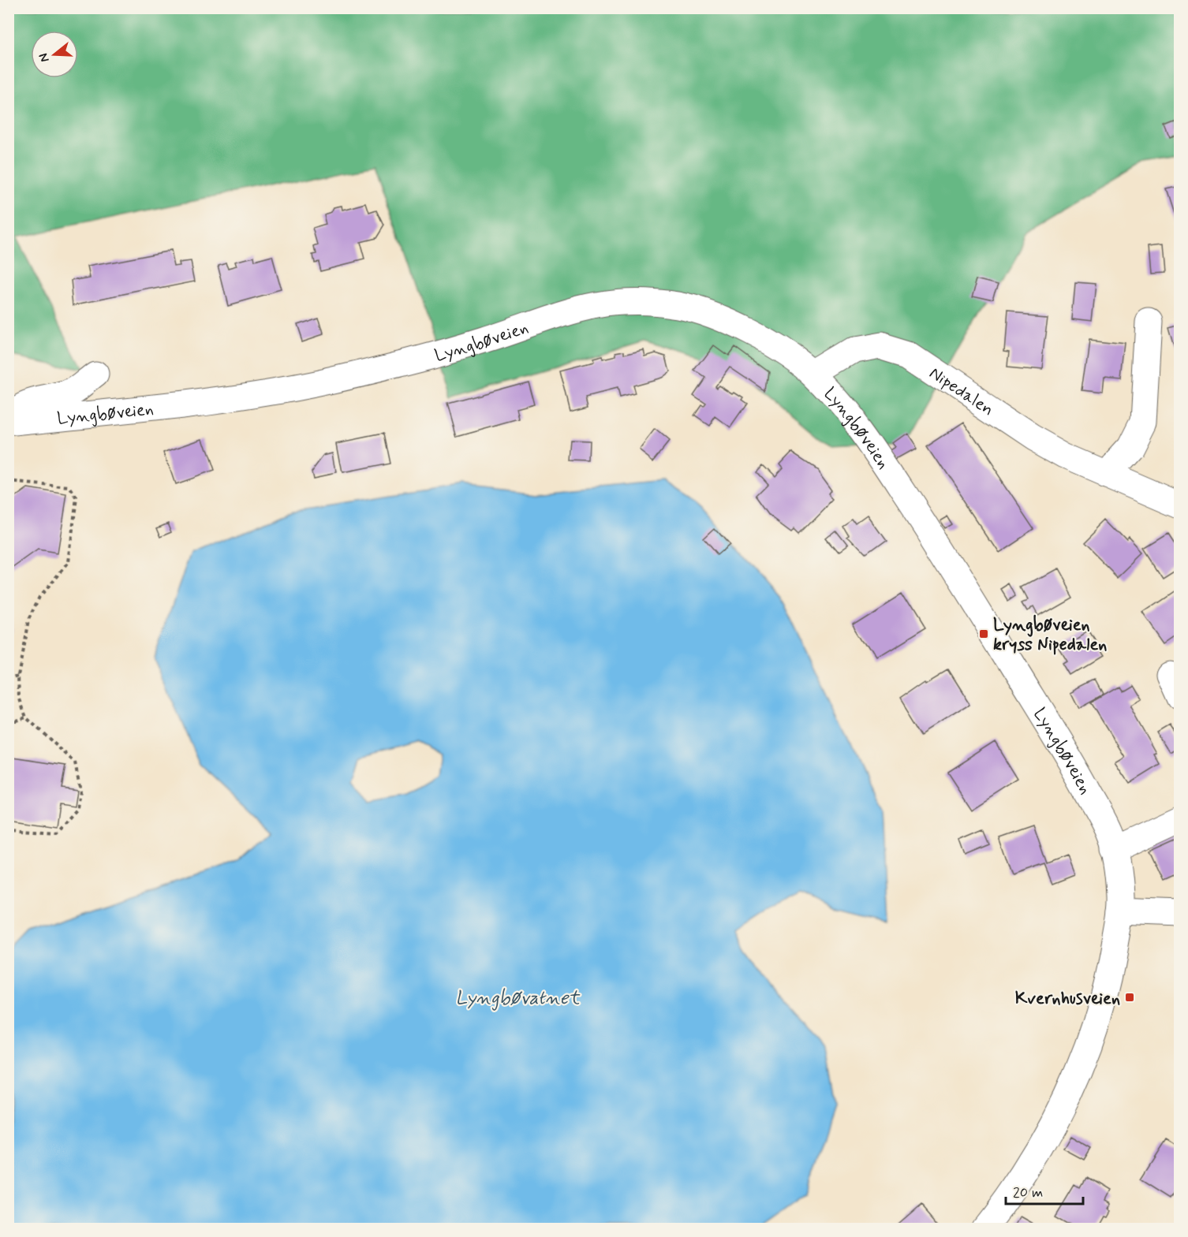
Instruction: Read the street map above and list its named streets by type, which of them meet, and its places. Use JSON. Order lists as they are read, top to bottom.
{
  "streets": {
    "street": ["Lyngbøveien", "Nipedalen"]
  },
  "crossings": [
    ["Lyngbøveien", "Nipedalen"]
  ],
  "water": ["Lyngbøvatnet"],
  "places": {
    "transit": ["Lyngbøveien kryss Nipedalen", "Kvernhusveien"]
  },
  "scale_bar": "20 m",
  "north": "left"
}
